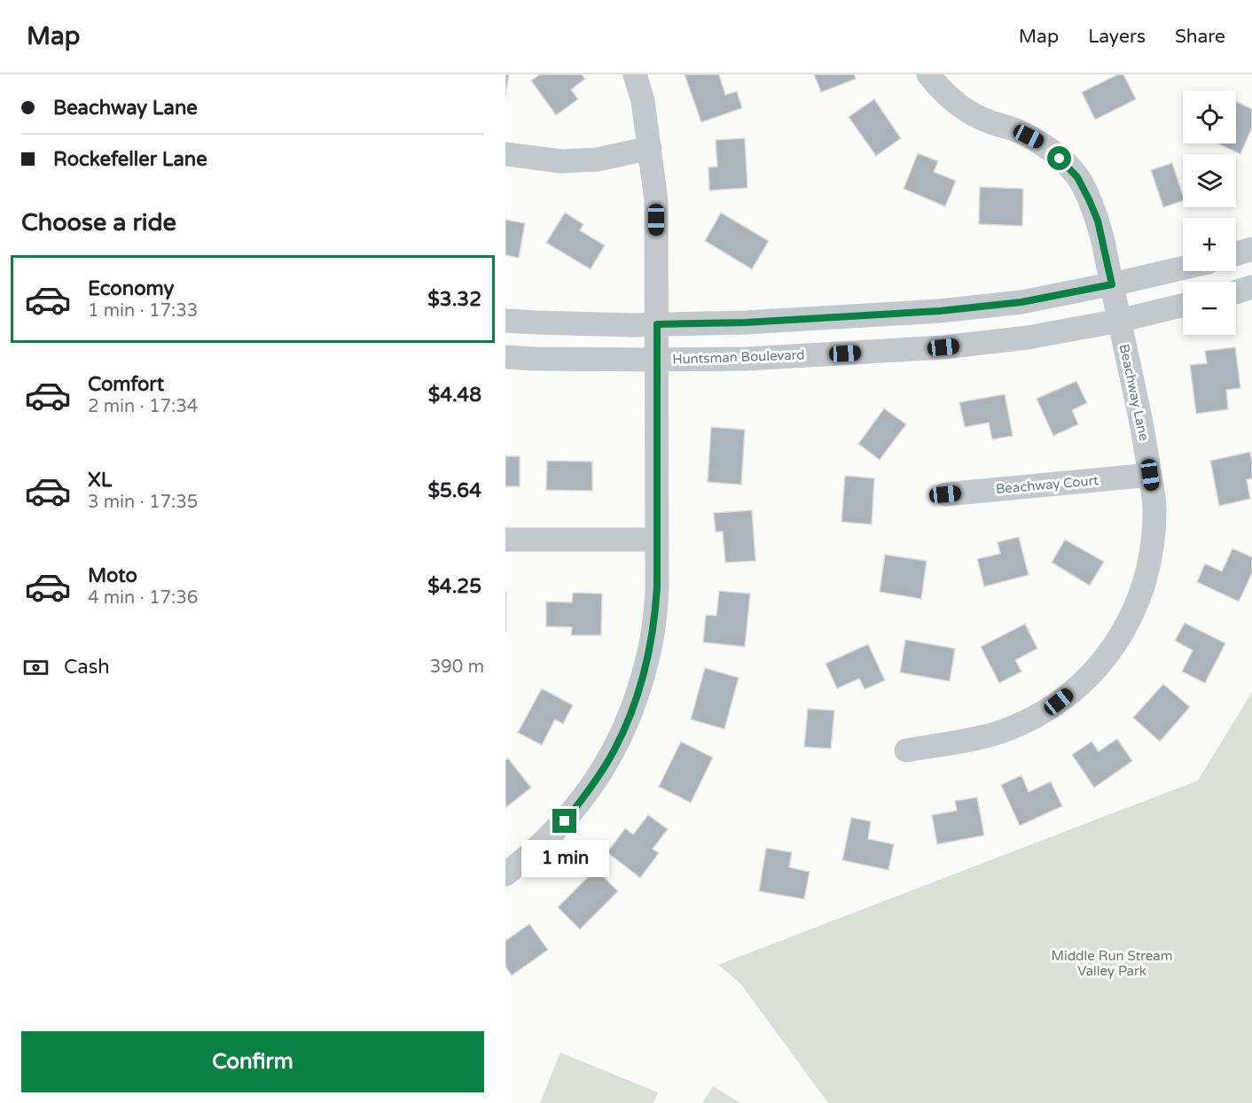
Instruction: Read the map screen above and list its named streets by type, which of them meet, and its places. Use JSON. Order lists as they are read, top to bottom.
{
  "streets": {
    "street": ["Huntsman Boulevard", "Beachway Lane", "Beachway Court"]
  },
  "crossings": [
    ["Huntsman Boulevard", "Beachway Lane"],
    ["Beachway Lane", "Beachway Court"]
  ],
  "parks": ["Middle Run Stream Valley Park"],
  "page": {
    "header": "Map",
    "nav": ["Map", "Layers", "Share"],
    "banner": ["Beachway Lane", "Rockefeller Lane"],
    "map_buttons": ["+", "−"],
    "heading": "Choose a ride",
    "list": [
      {
        "name": "Economy",
        "note": "1 min · 17:33",
        "value": "$3.32"
      },
      {
        "name": "Comfort",
        "note": "2 min · 17:34",
        "value": "$4.48"
      },
      {
        "name": "XL",
        "note": "3 min · 17:35",
        "value": "$5.64"
      },
      {
        "name": "Moto",
        "note": "4 min · 17:36",
        "value": "$4.25"
      }
    ],
    "pay": ["Cash", "390 m"],
    "bubble": "1 min",
    "buttons": "Confirm"
  }
}
